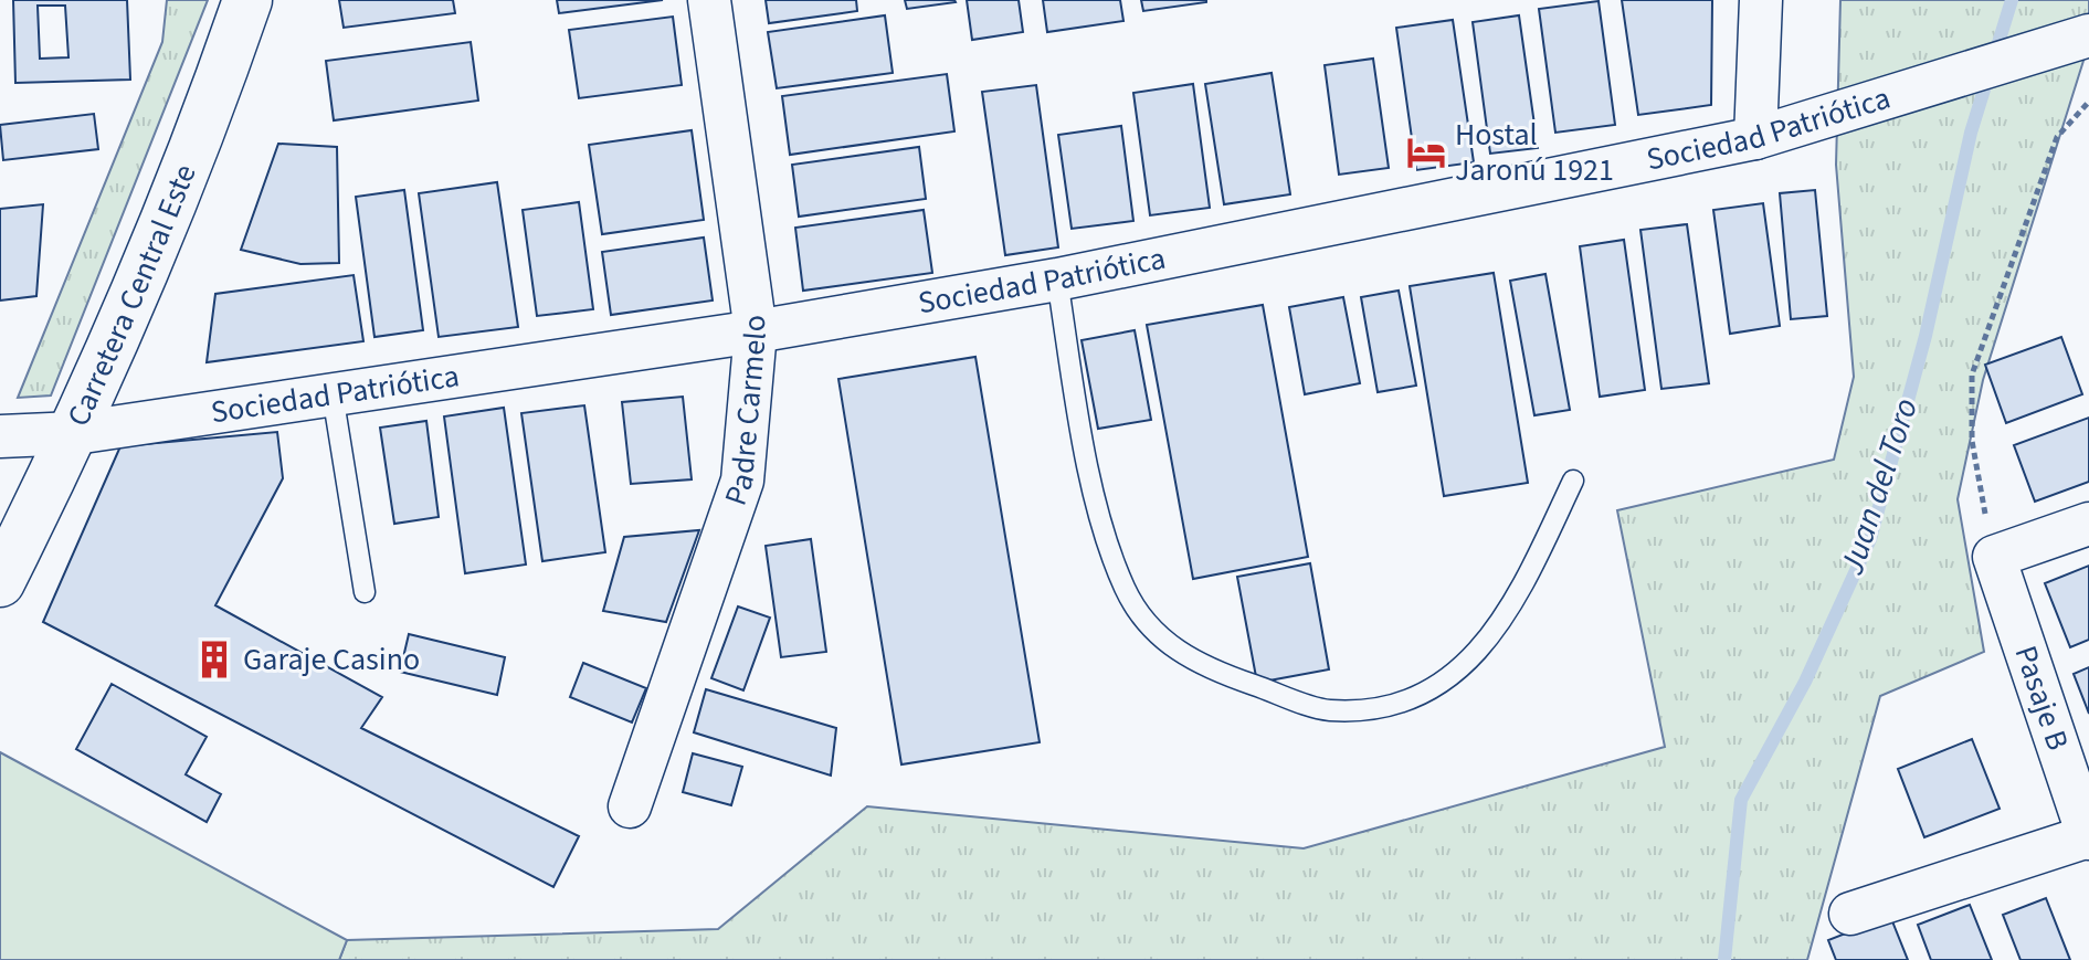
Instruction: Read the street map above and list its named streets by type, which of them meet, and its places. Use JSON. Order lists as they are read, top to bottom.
{
  "streets": {
    "main road": ["Carretera Central Este"],
    "street": ["Sociedad Patriótica", "Padre Carmelo", "Pasaje B"]
  },
  "crossings": [
    ["Sociedad Patriótica", "Carretera Central Este"],
    ["Sociedad Patriótica", "Padre Carmelo"]
  ],
  "water": ["Juan del Toro"],
  "places": {
    "hotel": ["Hostal Jaronú 1921"],
    "building": ["Garaje Casino"]
  }
}
